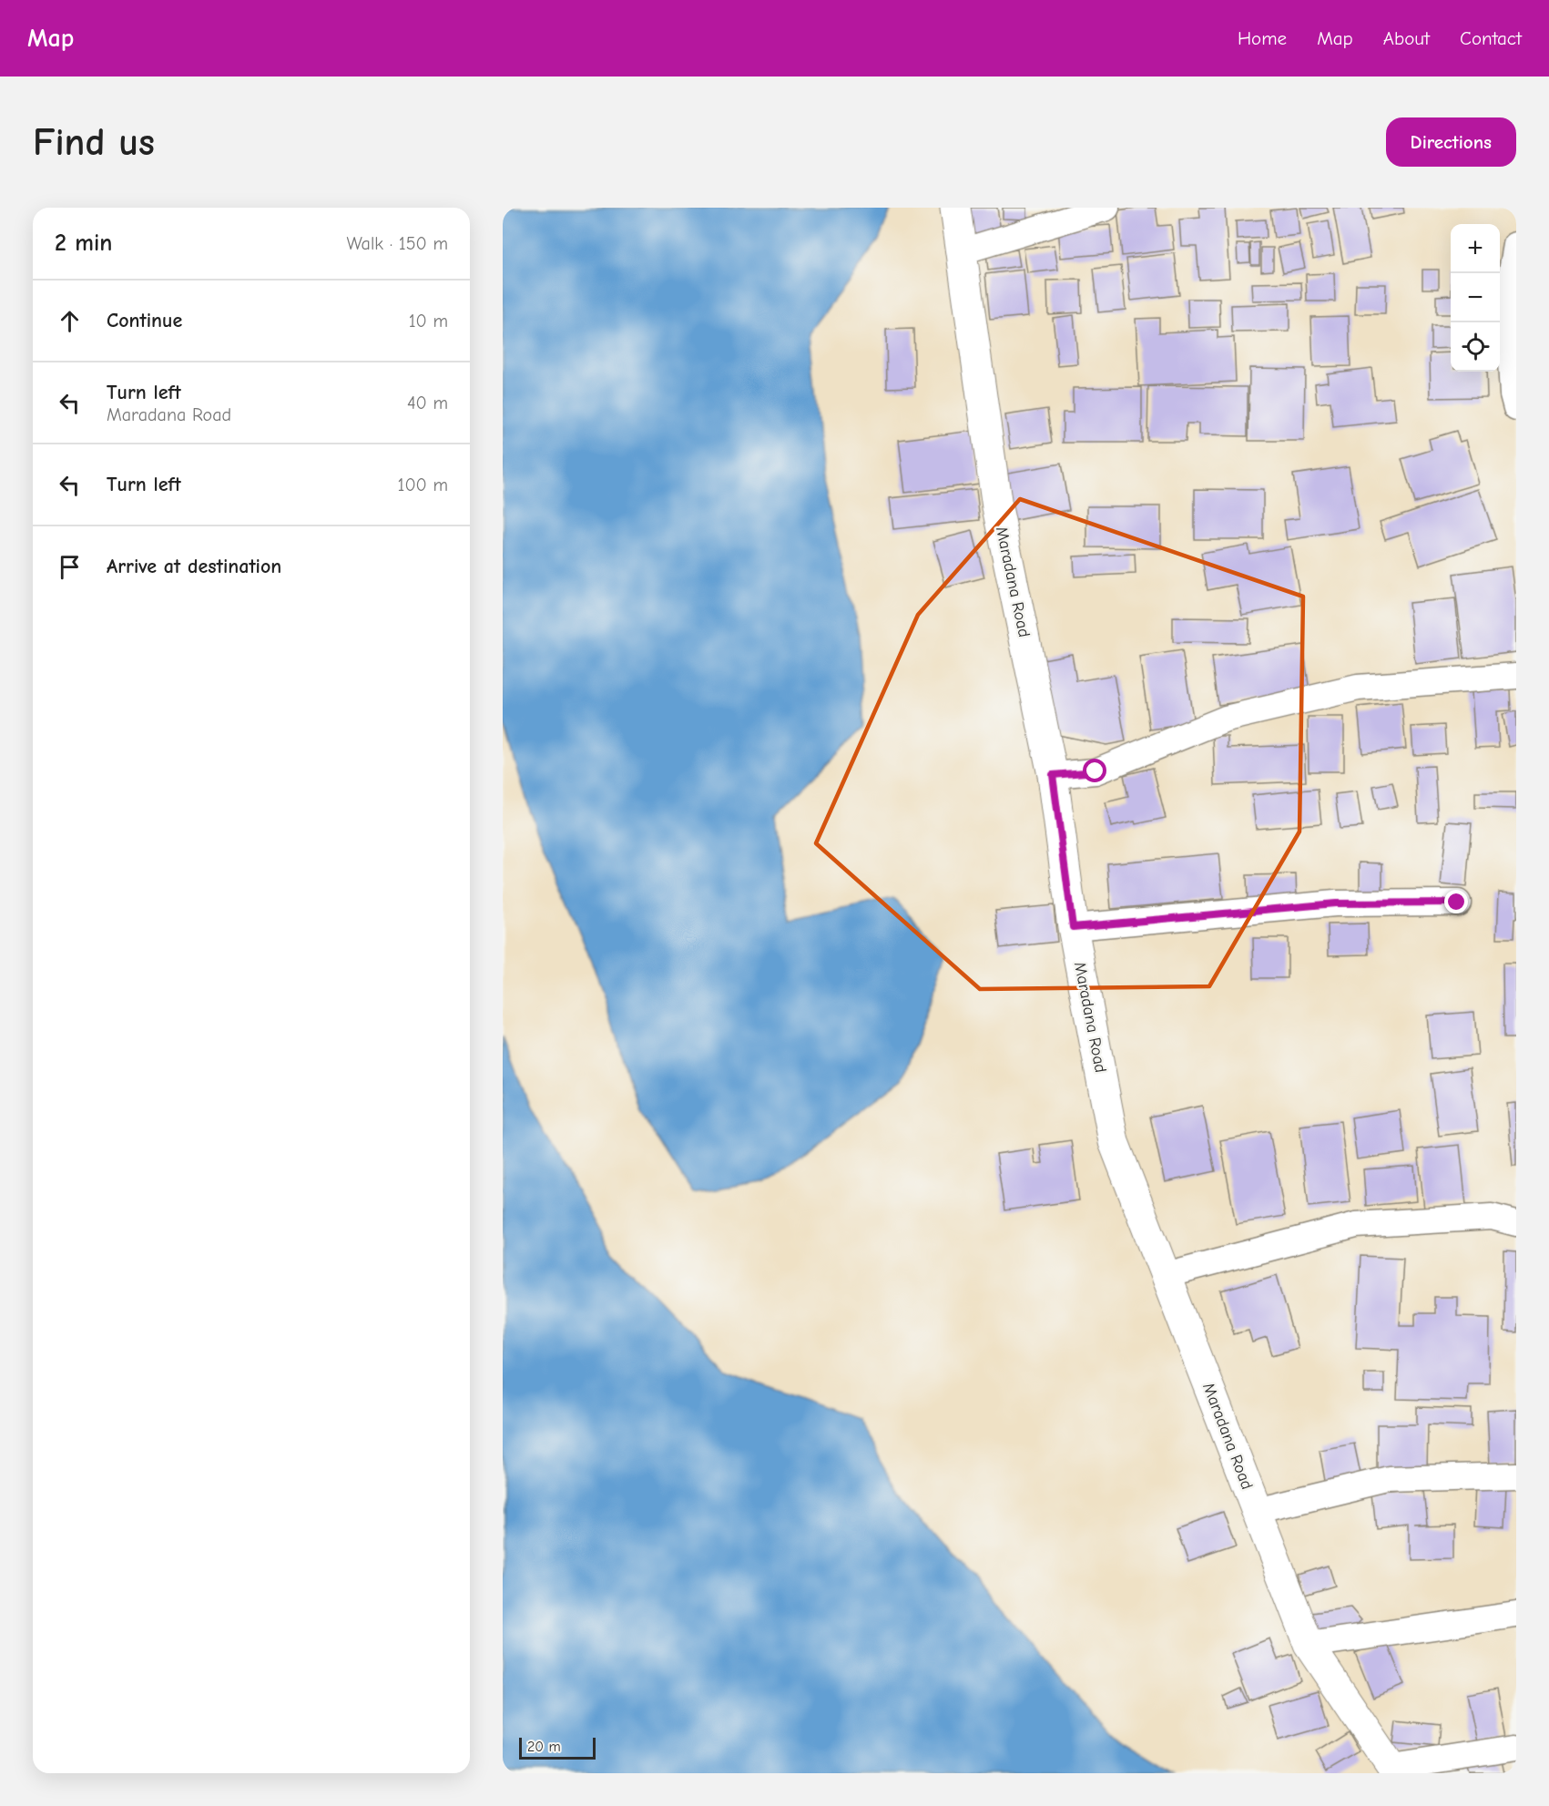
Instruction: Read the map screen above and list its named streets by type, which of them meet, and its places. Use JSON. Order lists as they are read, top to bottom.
{
  "streets": {
    "street": ["Maradana Road"]
  },
  "scale_bar": "20 m",
  "page": {
    "header": "Map",
    "nav": [
      "Home",
      "Map",
      "About",
      "Contact"
    ],
    "buttons": "Directions",
    "title": "Find us",
    "heading": ["2 min", "Walk · 150 m"],
    "map_buttons": ["+", "−"],
    "list": [
      ["Continue", "10 m"],
      ["Turn left", "Maradana Road", "40 m"],
      ["Turn left", "100 m"],
      "Arrive at destination"
    ],
    "scale": "20 m"
  }
}
